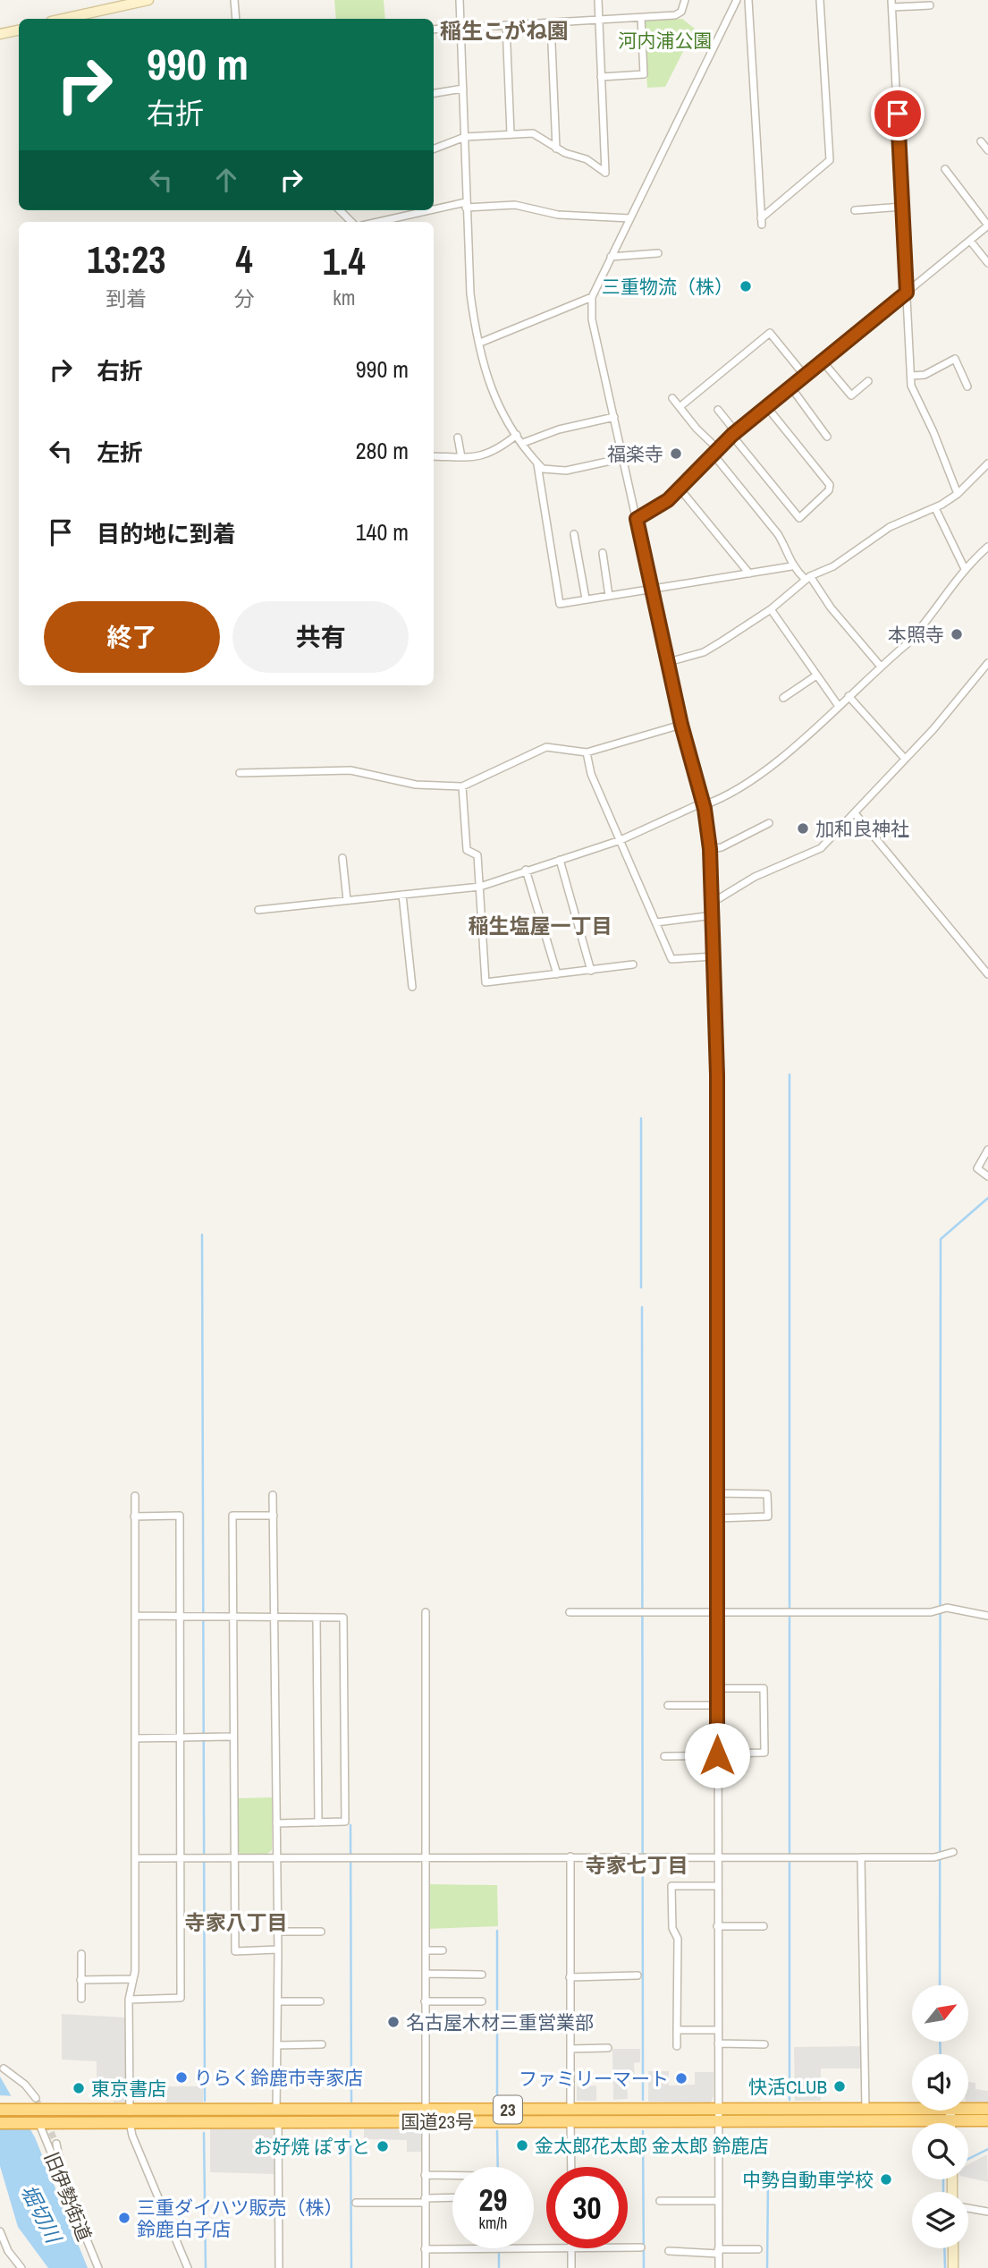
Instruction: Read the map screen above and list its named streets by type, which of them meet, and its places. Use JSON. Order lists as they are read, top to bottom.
{
  "streets": {
    "highway": ["23", "国道23号"],
    "street": ["旧伊勢街道"]
  },
  "crossings": [
    ["国道23号", "旧伊勢街道"]
  ],
  "districts": [
    "稲生こがね園",
    "稲生塩屋一丁目",
    "寺家七丁目",
    "寺家八丁目"
  ],
  "water": ["堀切川"],
  "parks": ["河内浦公園"],
  "places": [
    "三重物流（株）",
    "福楽寺",
    "本照寺",
    "加和良神社",
    "名古屋木材三重営業部",
    "りらく鈴鹿市寺家店",
    "ファミリーマート",
    "快活CLUB",
    "東京書店",
    "金太郎花太郎 金太郎 鈴鹿店",
    "お好焼 ぽすと",
    "中勢自動車学校",
    "三重ダイハツ販売（株） 鈴鹿白子店"
  ],
  "north": "top right",
  "page": {
    "turn": ["990 m", "右折"],
    "eta": [
      "13:23",
      "到着",
      "4",
      "分",
      "1.4",
      "km"
    ],
    "list": [
      {
        "name": "右折",
        "value": "990 m"
      },
      {
        "name": "左折",
        "value": "280 m"
      },
      {
        "name": "目的地に到着",
        "value": "140 m"
      }
    ],
    "buttons": ["終了", "共有"],
    "speed": "29 km/h",
    "limit": "30"
  }
}
